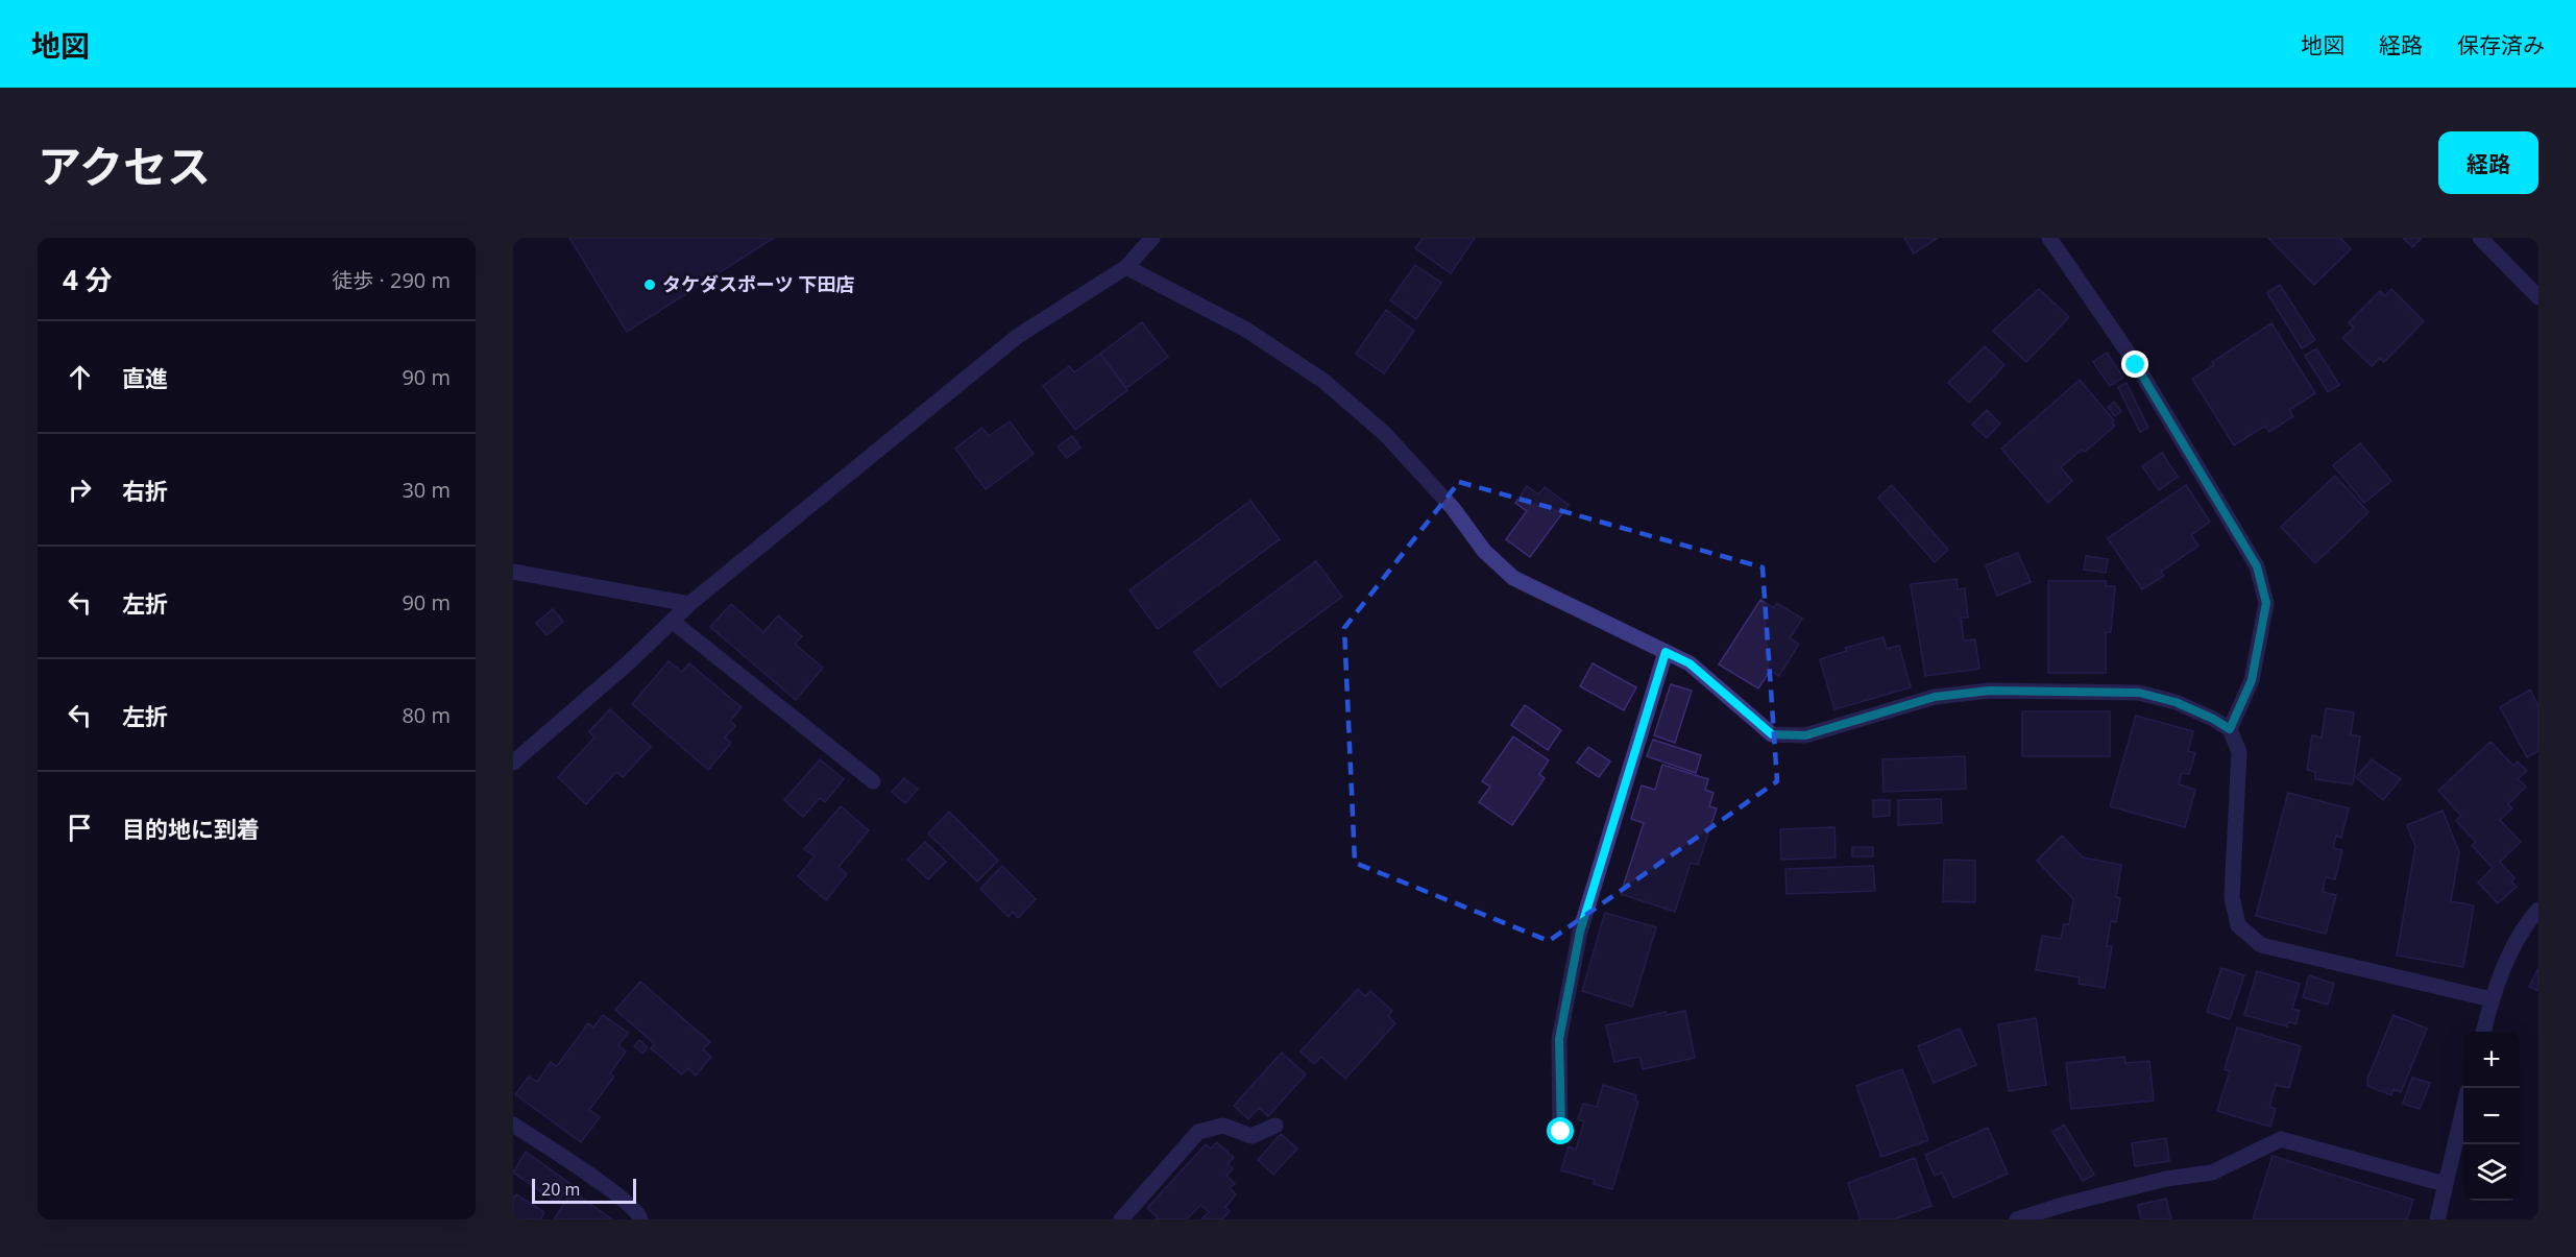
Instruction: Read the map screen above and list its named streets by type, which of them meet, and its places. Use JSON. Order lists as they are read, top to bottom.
{
  "places": ["タケダスポーツ 下田店"],
  "scale_bar": "20 m",
  "page": {
    "header": "地図",
    "nav": ["地図", "経路", "保存済み"],
    "title": "アクセス",
    "buttons": "経路",
    "heading": ["4 分", "徒歩 · 290 m"],
    "list": [
      ["直進", "90 m"],
      ["右折", "30 m"],
      ["左折", "90 m"],
      ["左折", "80 m"],
      "目的地に到着"
    ],
    "map_buttons": ["+", "−"],
    "scale": "20 m"
  }
}
